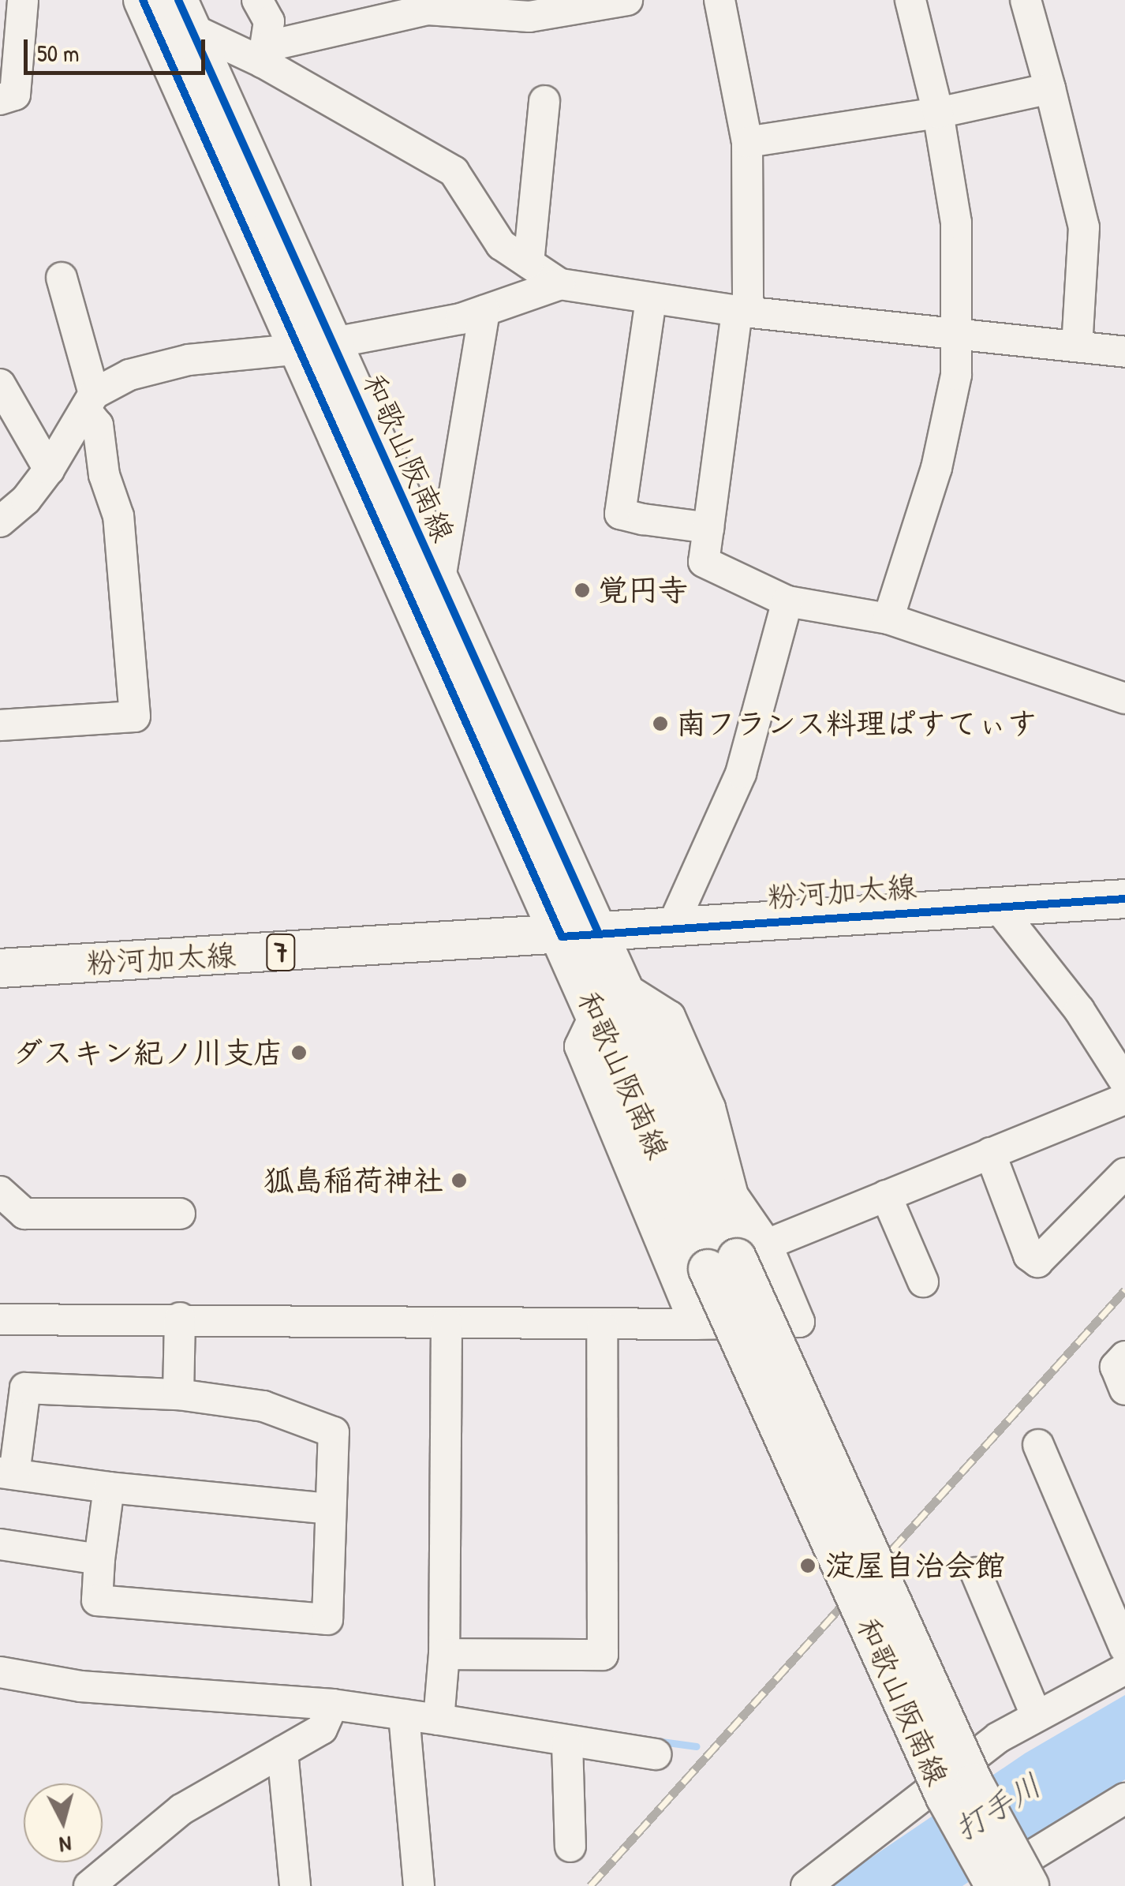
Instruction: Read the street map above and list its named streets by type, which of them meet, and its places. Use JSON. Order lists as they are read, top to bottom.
{
  "streets": {
    "main road": ["和歌山阪南線", "粉河加太線", "7"]
  },
  "crossings": [
    ["和歌山阪南線", "粉河加太線"]
  ],
  "water": ["打手川"],
  "places": [
    "覚円寺",
    "南フランス料理ぱすてぃす",
    "ダスキン紀ノ川支店",
    "狐島稲荷神社",
    "淀屋自治会館"
  ],
  "scale_bar": "50 m",
  "north": "bottom"
}
